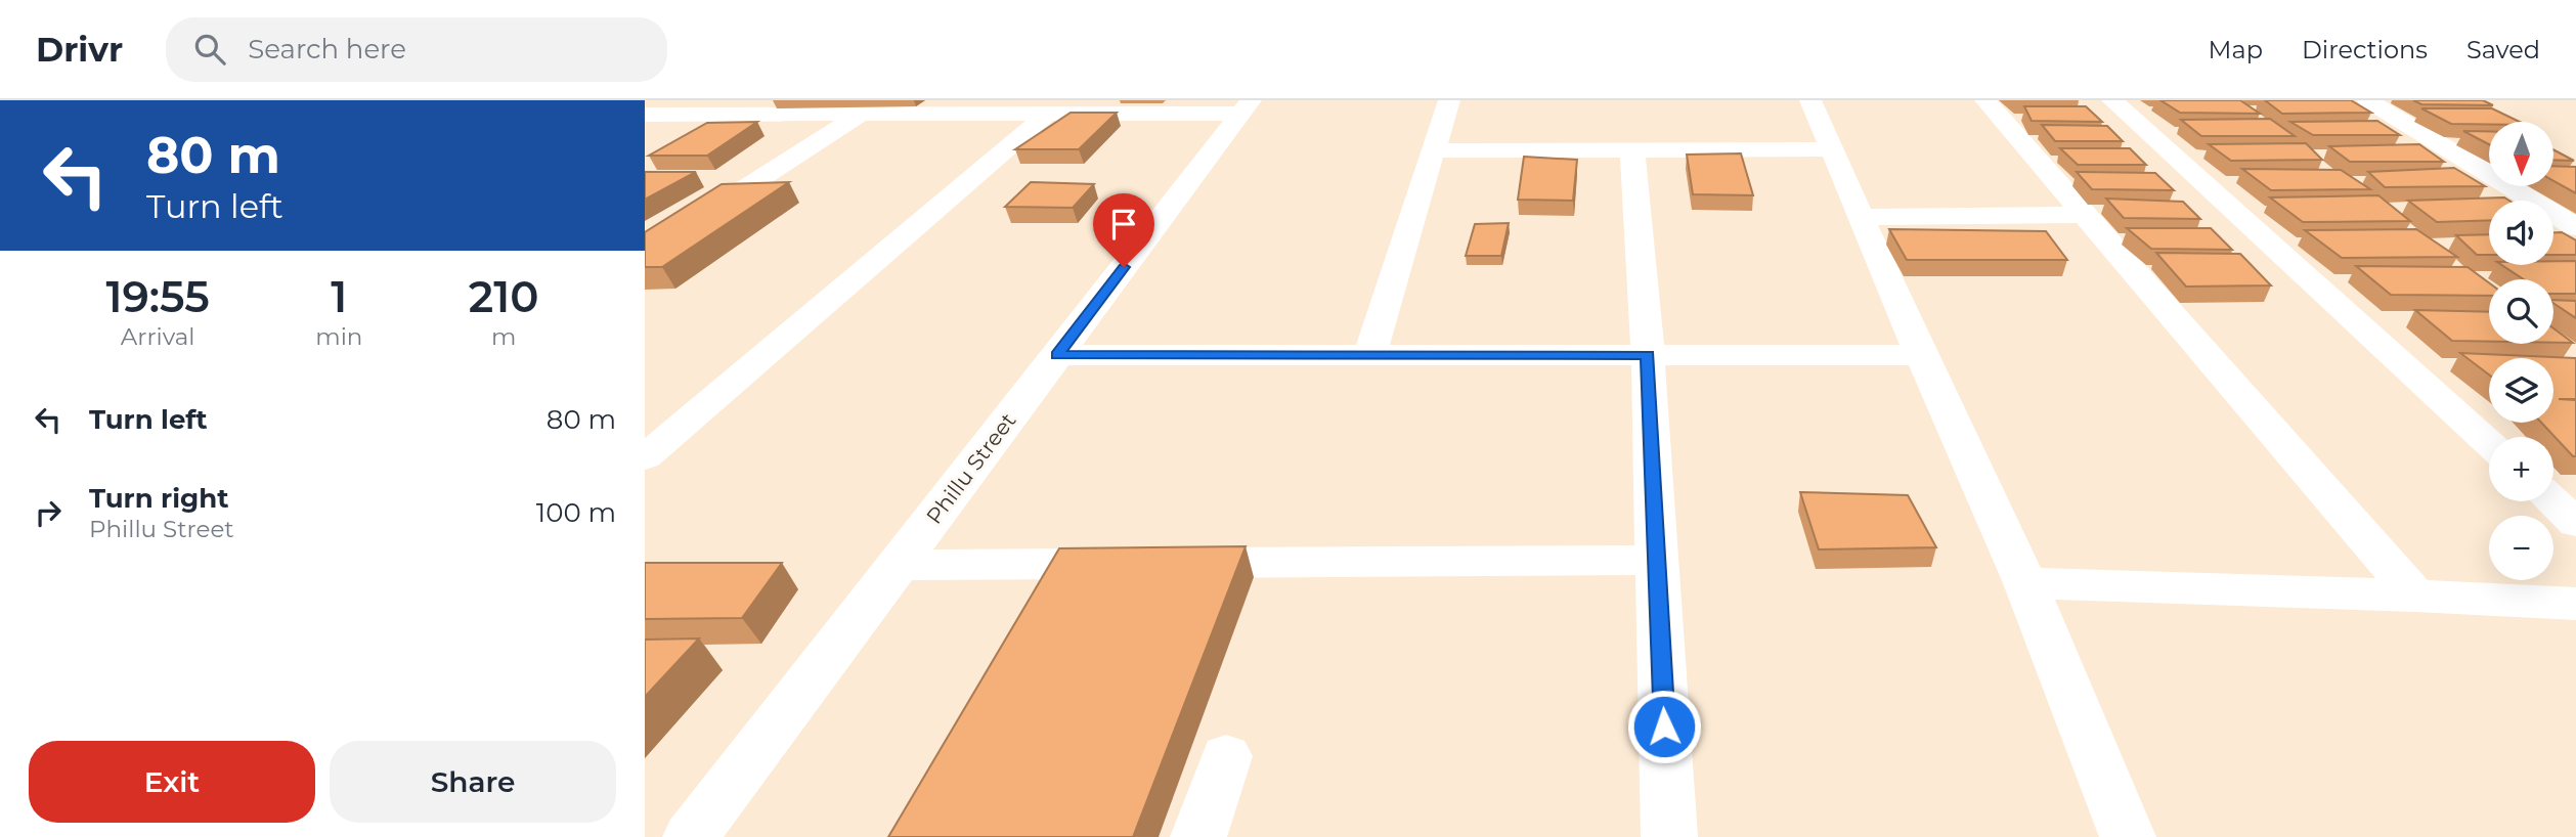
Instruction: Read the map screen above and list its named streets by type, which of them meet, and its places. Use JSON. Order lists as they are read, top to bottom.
{
  "streets": {
    "street": ["Phillu Street"]
  },
  "north": "bottom",
  "page": {
    "header": "Drivr",
    "search": "Search here",
    "nav": ["Map", "Directions", "Saved"],
    "turn": ["80 m", "Turn left"],
    "map_buttons": ["+", "−"],
    "eta": [
      "19:55",
      "Arrival",
      "1",
      "min",
      "210",
      "m"
    ],
    "list": [
      {
        "name": "Turn left",
        "value": "80 m"
      },
      {
        "name": "Turn right",
        "note": "Phillu Street",
        "value": "100 m"
      }
    ],
    "buttons": ["Exit", "Share"]
  }
}
